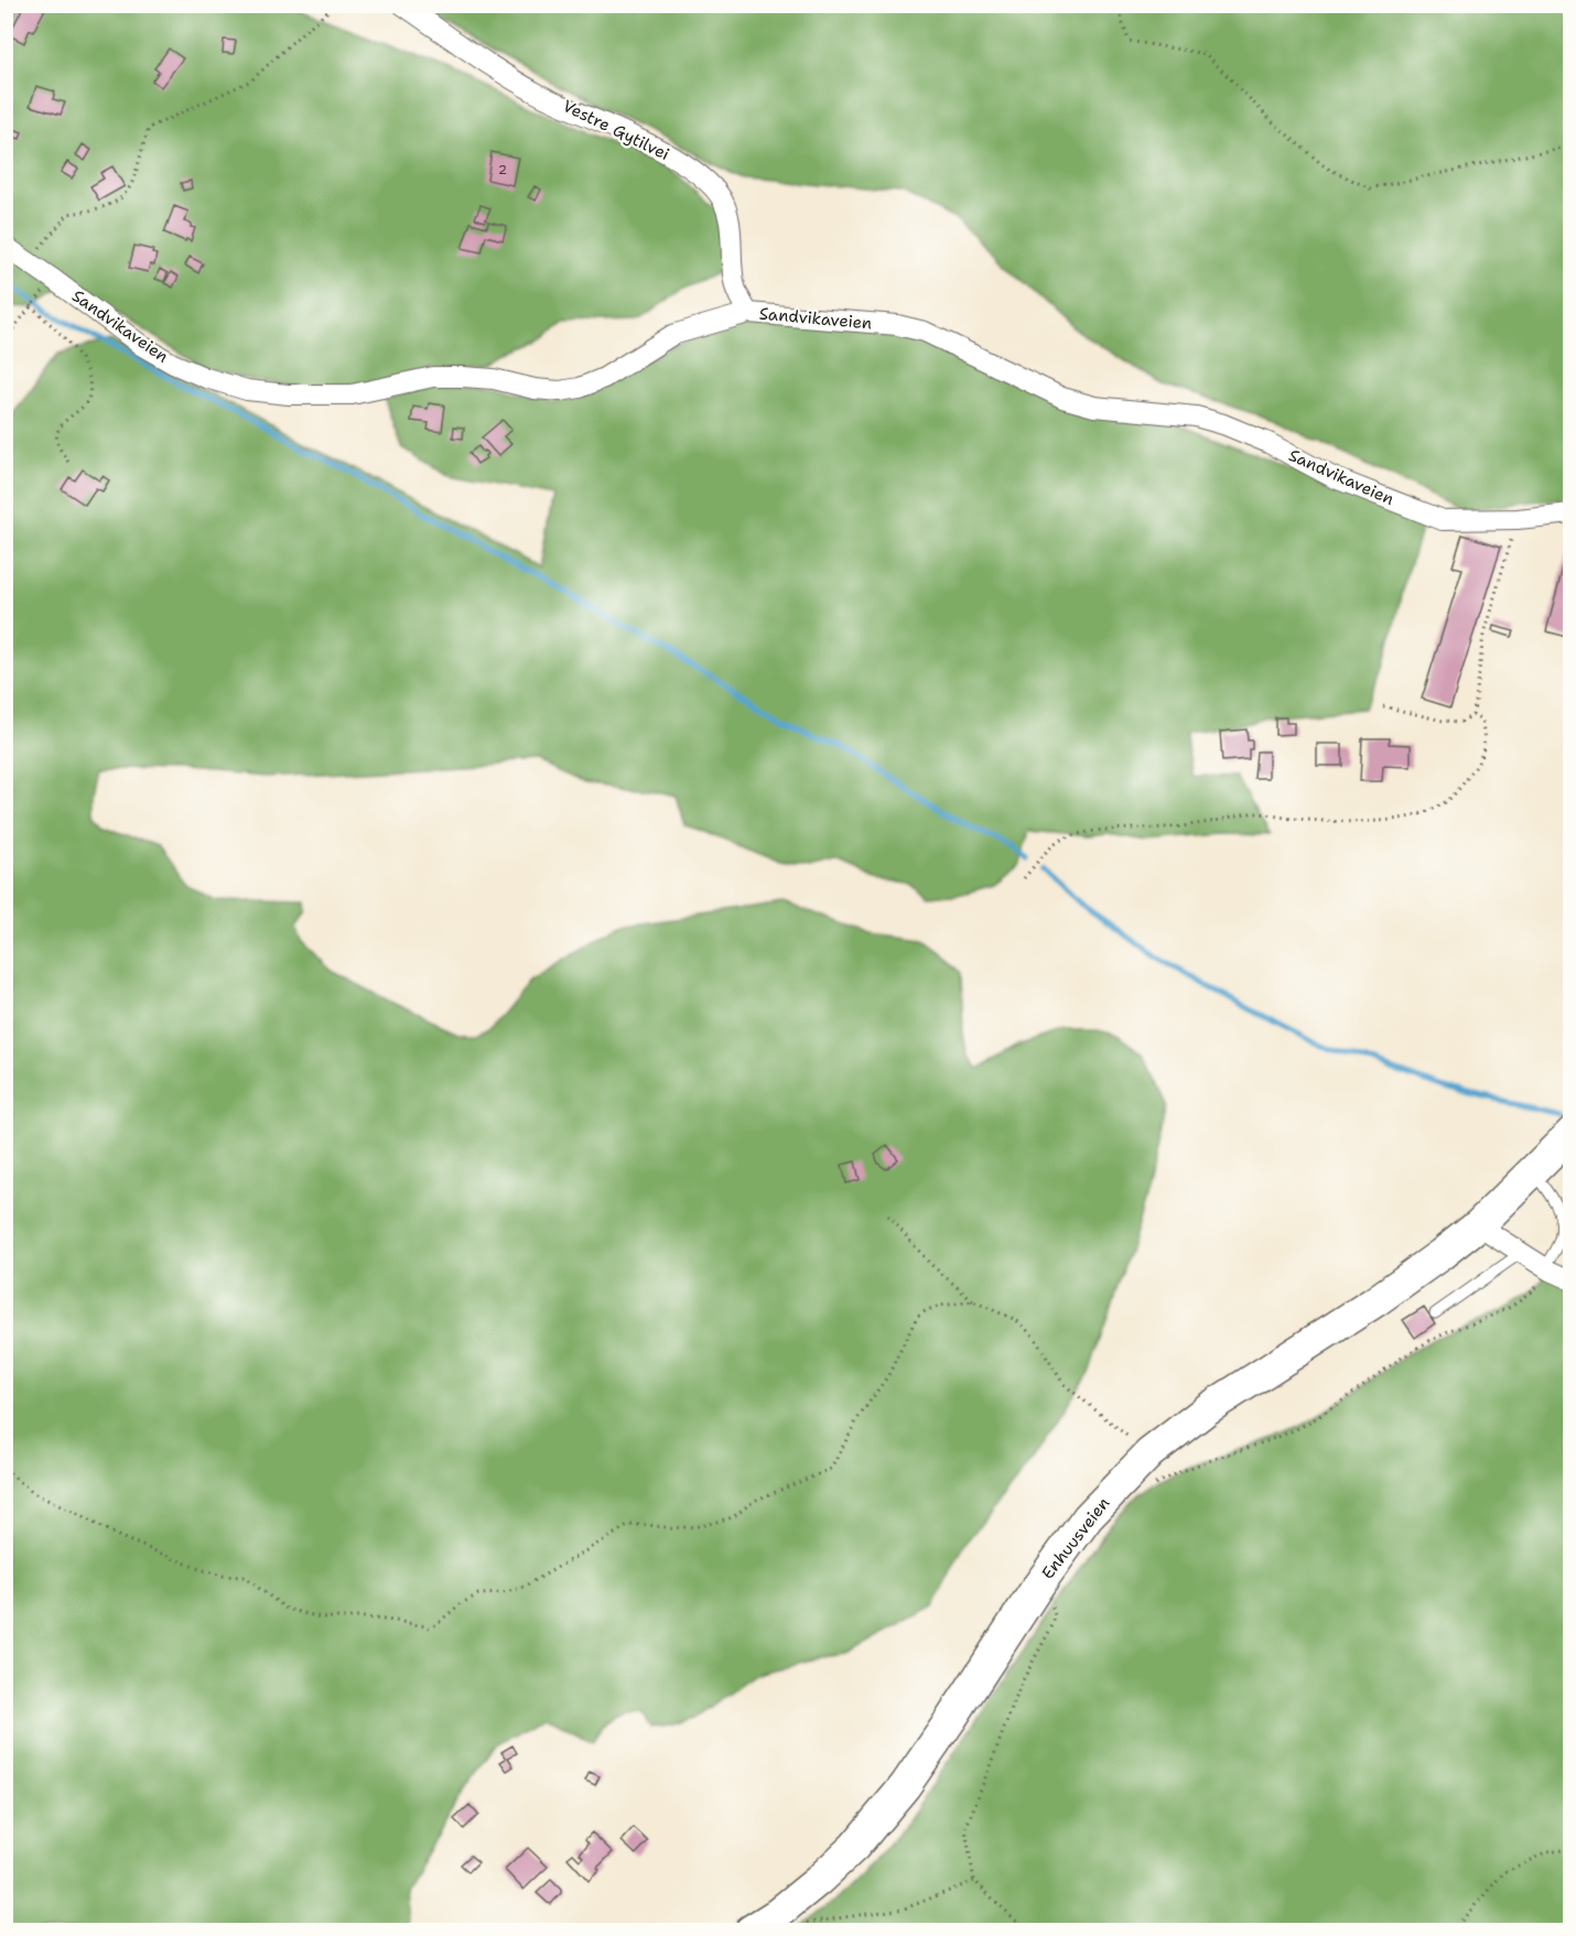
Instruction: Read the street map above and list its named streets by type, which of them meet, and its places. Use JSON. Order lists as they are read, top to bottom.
{
  "streets": {
    "main road": ["Enhuusveien"],
    "street": ["Vestre Gytilvei", "Sandvikaveien"]
  },
  "crossings": [
    ["Vestre Gytilvei", "Sandvikaveien"]
  ],
  "house_numbers": ["2"]
}
